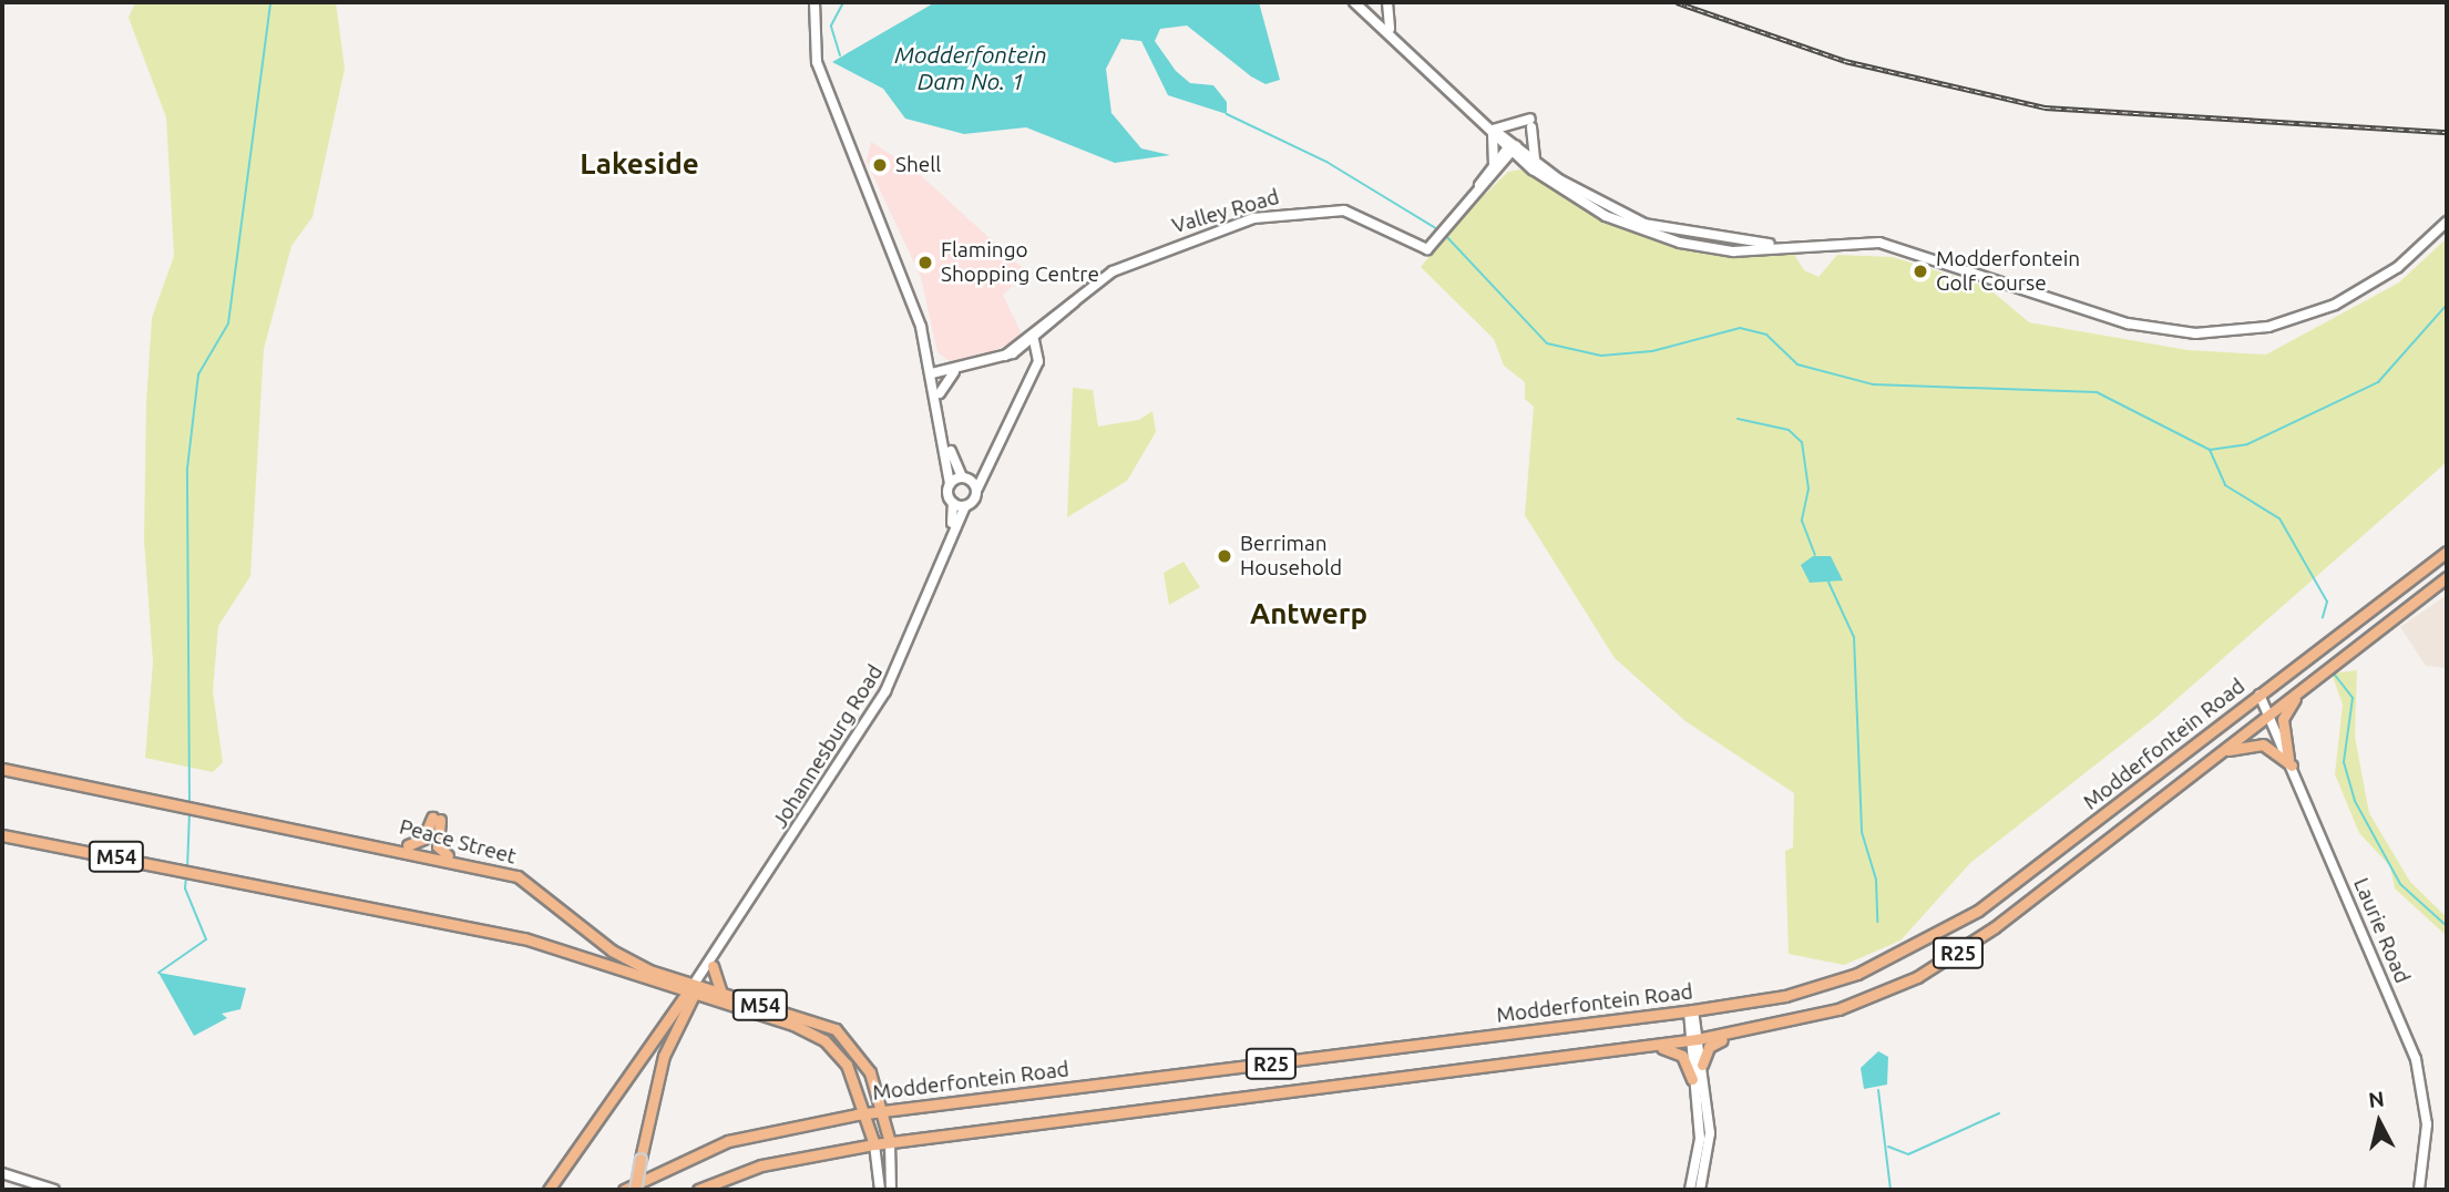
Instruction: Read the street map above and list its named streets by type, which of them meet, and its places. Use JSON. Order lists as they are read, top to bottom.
{
  "streets": {
    "main road": [
      "Modderfontein Road",
      "Peace Street",
      "M54",
      "R25"
    ],
    "street": ["Valley Road", "Johannesburg Road", "Laurie Road"]
  },
  "crossings": [
    ["Modderfontein Road", "Peace Street"],
    ["Modderfontein Road", "M54"],
    ["Modderfontein Road", "Laurie Road"],
    ["Johannesburg Road", "Peace Street"],
    ["Peace Street", "M54"]
  ],
  "districts": ["Lakeside", "Antwerp"],
  "water": ["Modderfontein Dam No. 1"],
  "places": [
    "Shell",
    "Flamingo Shopping Centre",
    "Modderfontein Golf Course",
    "Berriman Household"
  ],
  "north": "top"
}
